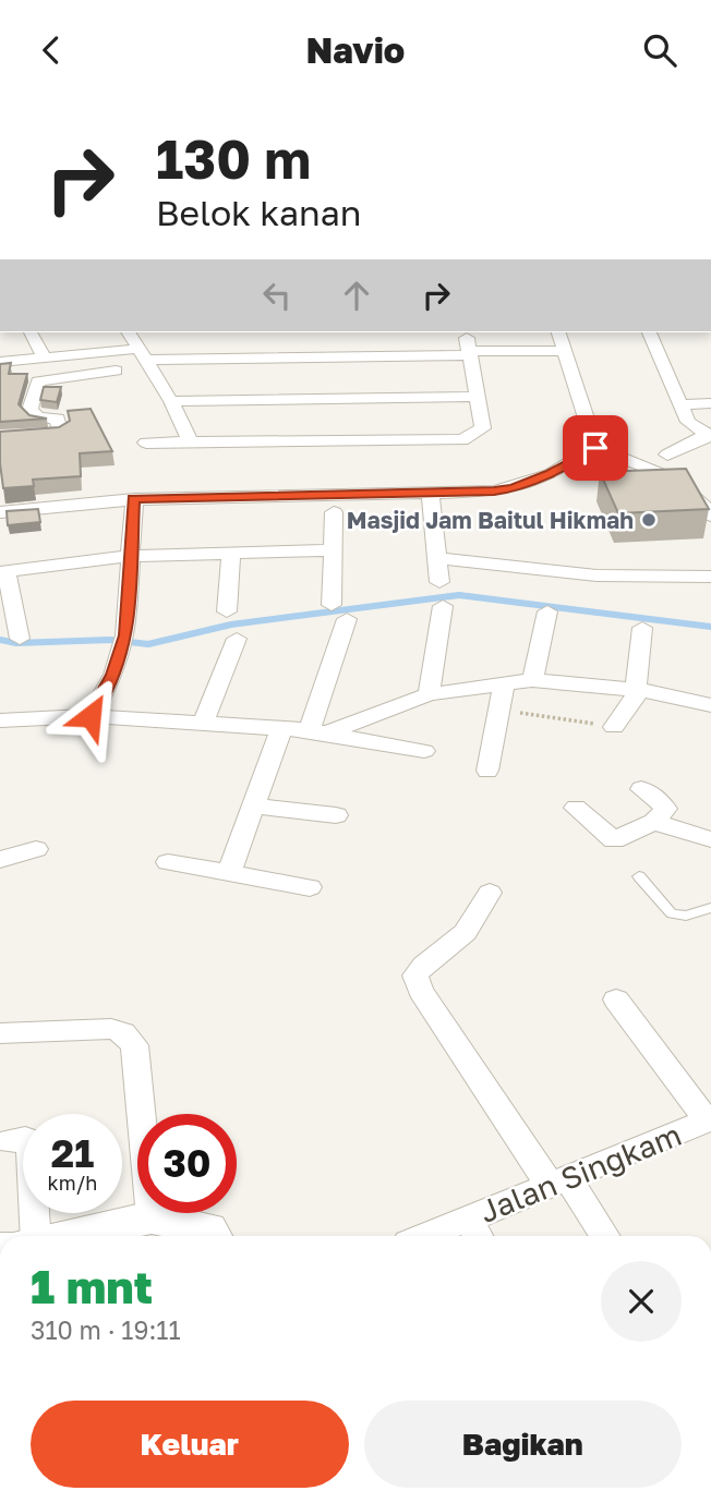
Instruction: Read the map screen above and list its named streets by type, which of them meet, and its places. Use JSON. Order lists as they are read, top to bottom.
{
  "streets": {
    "street": ["Jalan Singkam"]
  },
  "places": ["Masjid Jam Baitul Hikmah"],
  "page": {
    "header": "Navio",
    "turn": ["130 m", "Belok kanan"],
    "speed": "21 km/h",
    "limit": "30",
    "heading": ["1 mnt", "310 m · 19:11"],
    "buttons": ["Keluar", "Bagikan"]
  }
}
